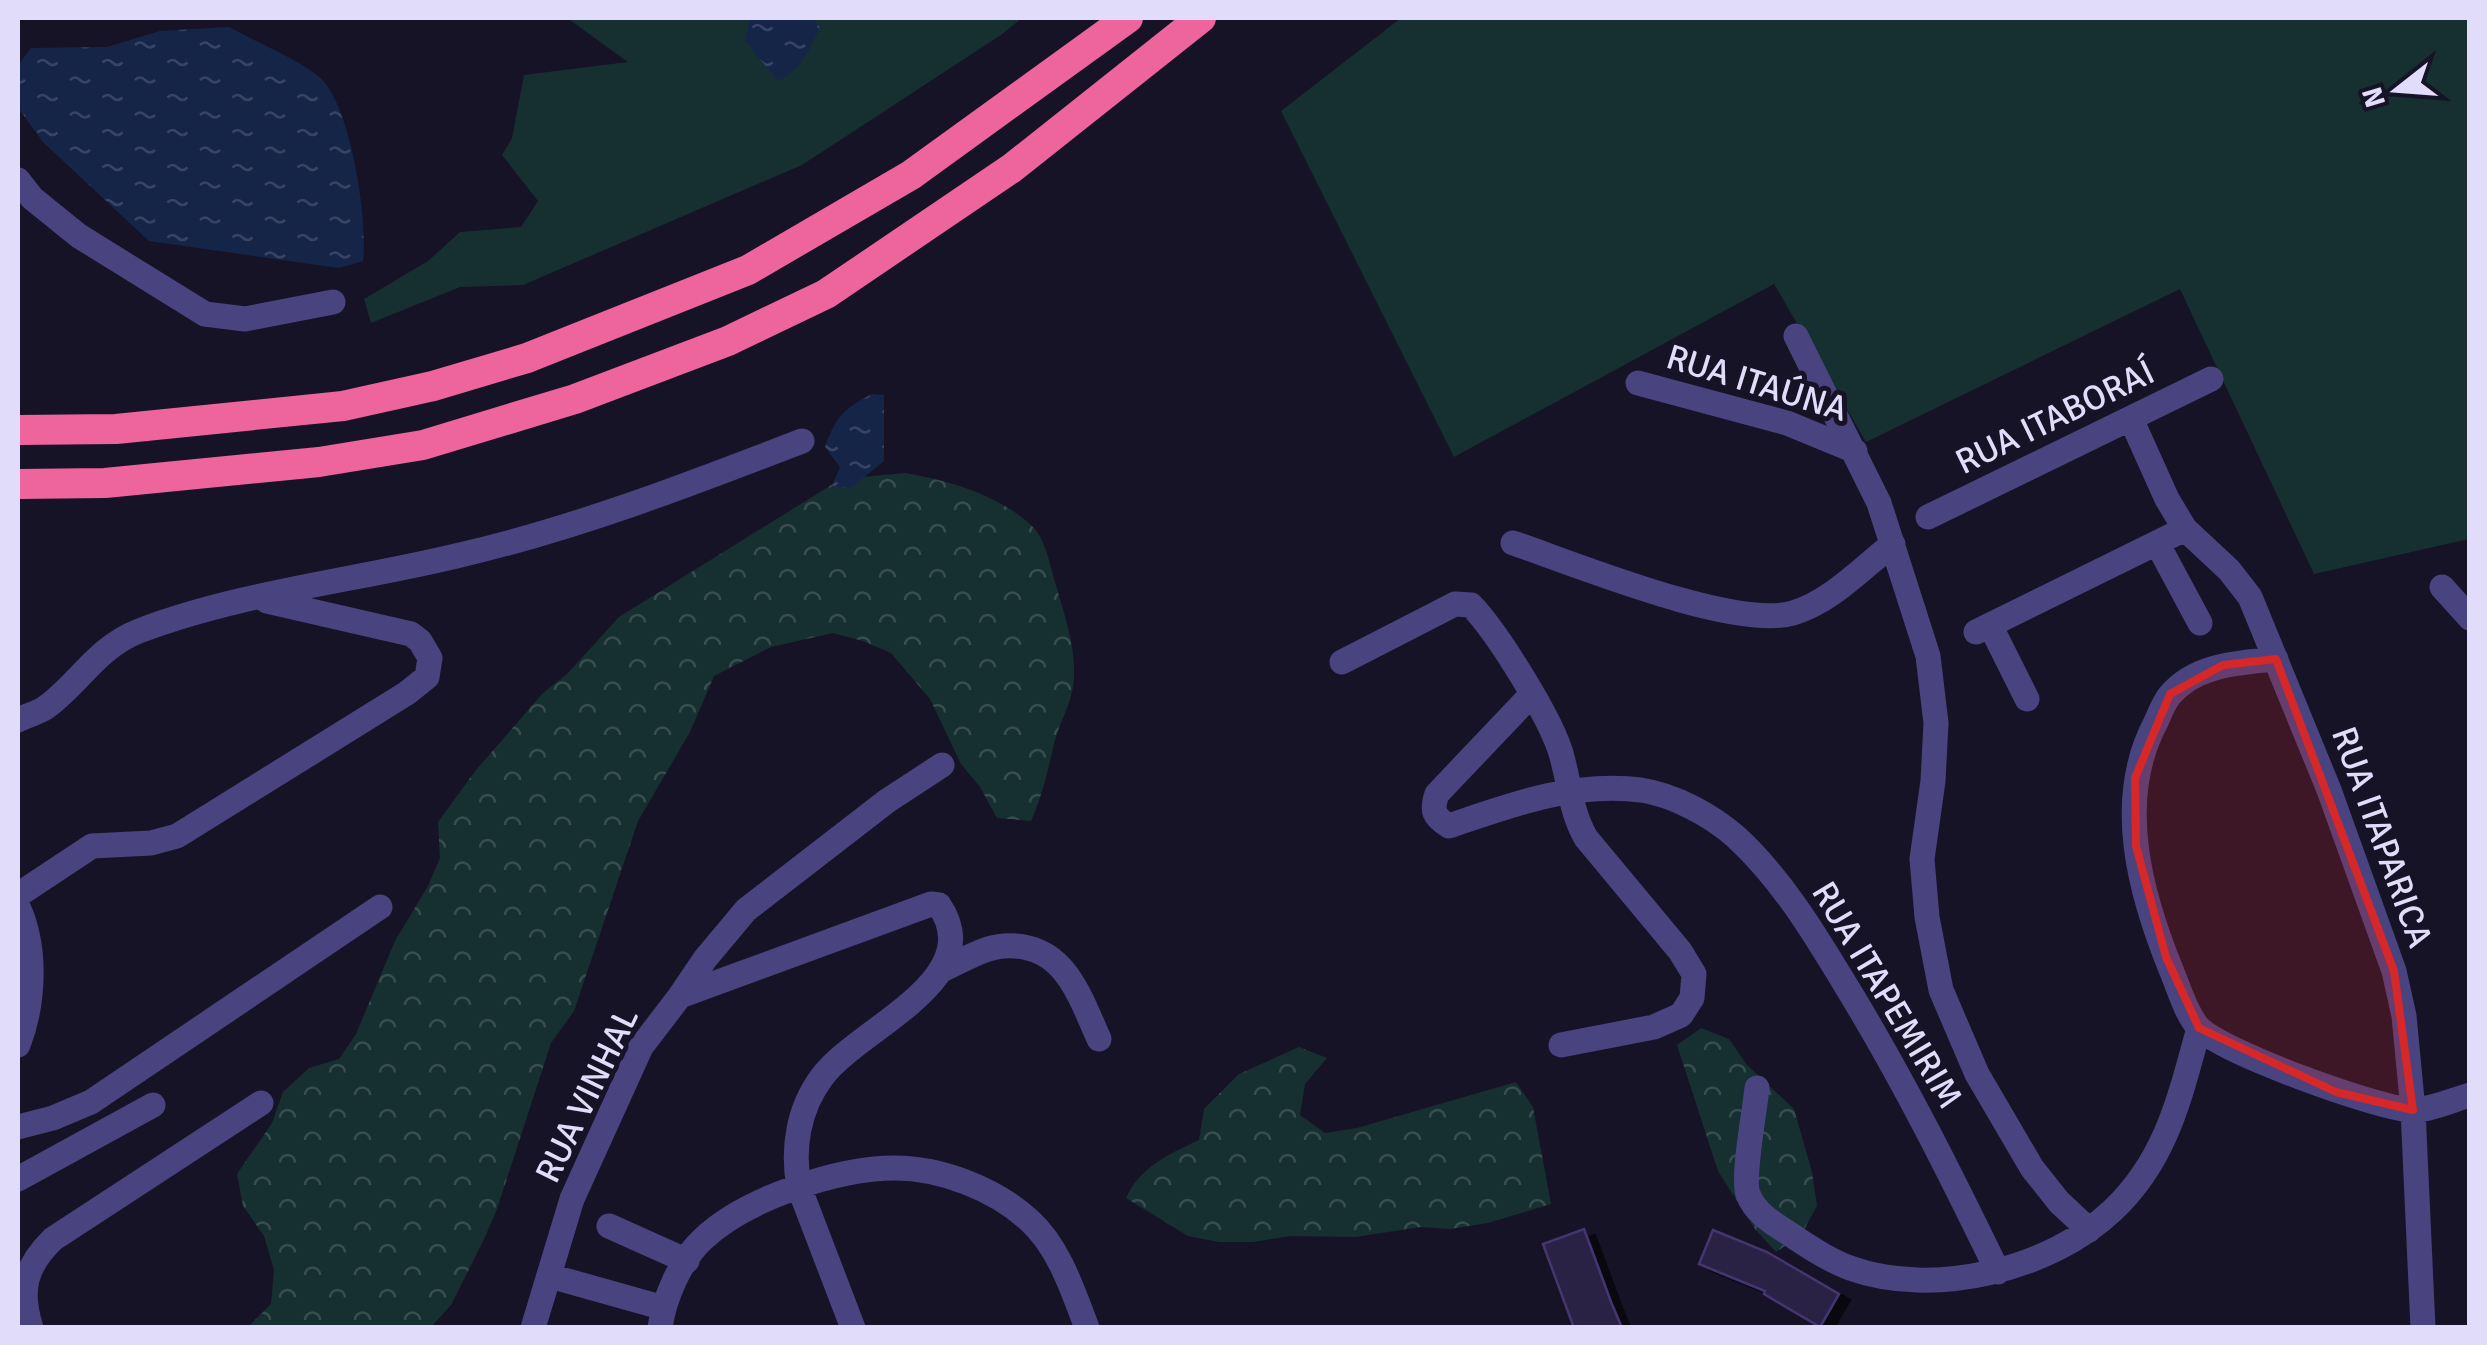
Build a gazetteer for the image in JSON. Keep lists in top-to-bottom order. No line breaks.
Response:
{"streets":{"street":["RUA ITAÚNA","RUA ITABORAÍ","RUA ITAPARICA","RUA ITAPEMIRIM","RUA VINHAL"]},"crossings":[["RUA ITABORAÍ","RUA ITAPARICA"]],"north":"left"}
